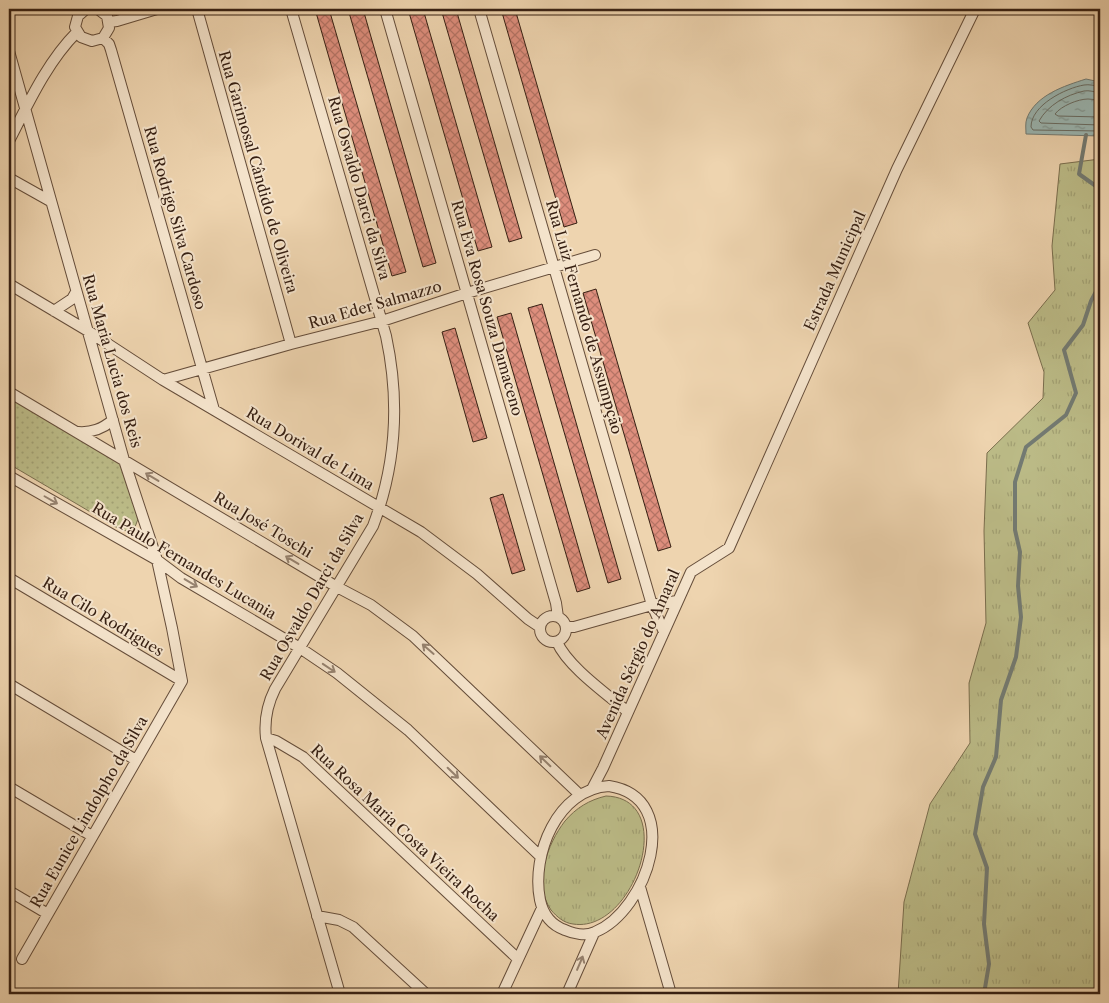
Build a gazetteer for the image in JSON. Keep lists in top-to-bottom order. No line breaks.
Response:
{"streets":{"street":["Rua Garimosal Cândido de Oliveira","Rua Osvaldo Darci da Silva","Rua Rodrigo Silva Cardoso","Estrada Municipal","Rua Eder Salmazzo","Rua Eva Rosa Souza Damaceno","Rua Luiz Fernando de Assumpção","Rua Maria Lucia dos Reis","Rua Dorival de Lima","Rua José Toschi","Rua Paulo Fernandes Lucania","Rua Cilo Rodrigues","Avenida Sérgio do Amaral","Rua Eunice Lindolpho da Silva","Rua Rosa Maria Costa Vieira Rocha"]},"crossings":[["Rua Garimosal Cândido de Oliveira","Rua Eder Salmazzo"],["Rua Osvaldo Darci da Silva","Rua Eder Salmazzo"],["Rua Osvaldo Darci da Silva","Rua Dorival de Lima"],["Rua Osvaldo Darci da Silva","Rua José Toschi"],["Rua Osvaldo Darci da Silva","Rua Paulo Fernandes Lucania"],["Rua Osvaldo Darci da Silva","Rua Rosa Maria Costa Vieira Rocha"],["Rua Rodrigo Silva Cardoso","Rua Eder Salmazzo"],["Rua Rodrigo Silva Cardoso","Rua Dorival de Lima"],["Estrada Municipal","Avenida Sérgio do Amaral"],["Rua Eder Salmazzo","Rua Eva Rosa Souza Damaceno"],["Rua Eder Salmazzo","Rua Luiz Fernando de Assumpção"],["Rua Eder Salmazzo","Rua Dorival de Lima"],["Rua Eva Rosa Souza Damaceno","Rua Dorival de Lima"],["Rua Luiz Fernando de Assumpção","Avenida Sérgio do Amaral"],["Rua Maria Lucia dos Reis","Rua Dorival de Lima"],["Rua Maria Lucia dos Reis","Rua José Toschi"],["Rua Maria Lucia dos Reis","Rua Paulo Fernandes Lucania"],["Rua Maria Lucia dos Reis","Rua Cilo Rodrigues"],["Rua Maria Lucia dos Reis","Rua Eunice Lindolpho da Silva"],["Rua José Toschi","Rua Paulo Fernandes Lucania"],["Rua José Toschi","Avenida Sérgio do Amaral"],["Rua Paulo Fernandes Lucania","Avenida Sérgio do Amaral"],["Rua Cilo Rodrigues","Rua Eunice Lindolpho da Silva"]],"one_way":["Rua José Toschi","Rua Paulo Fernandes Lucania"]}
